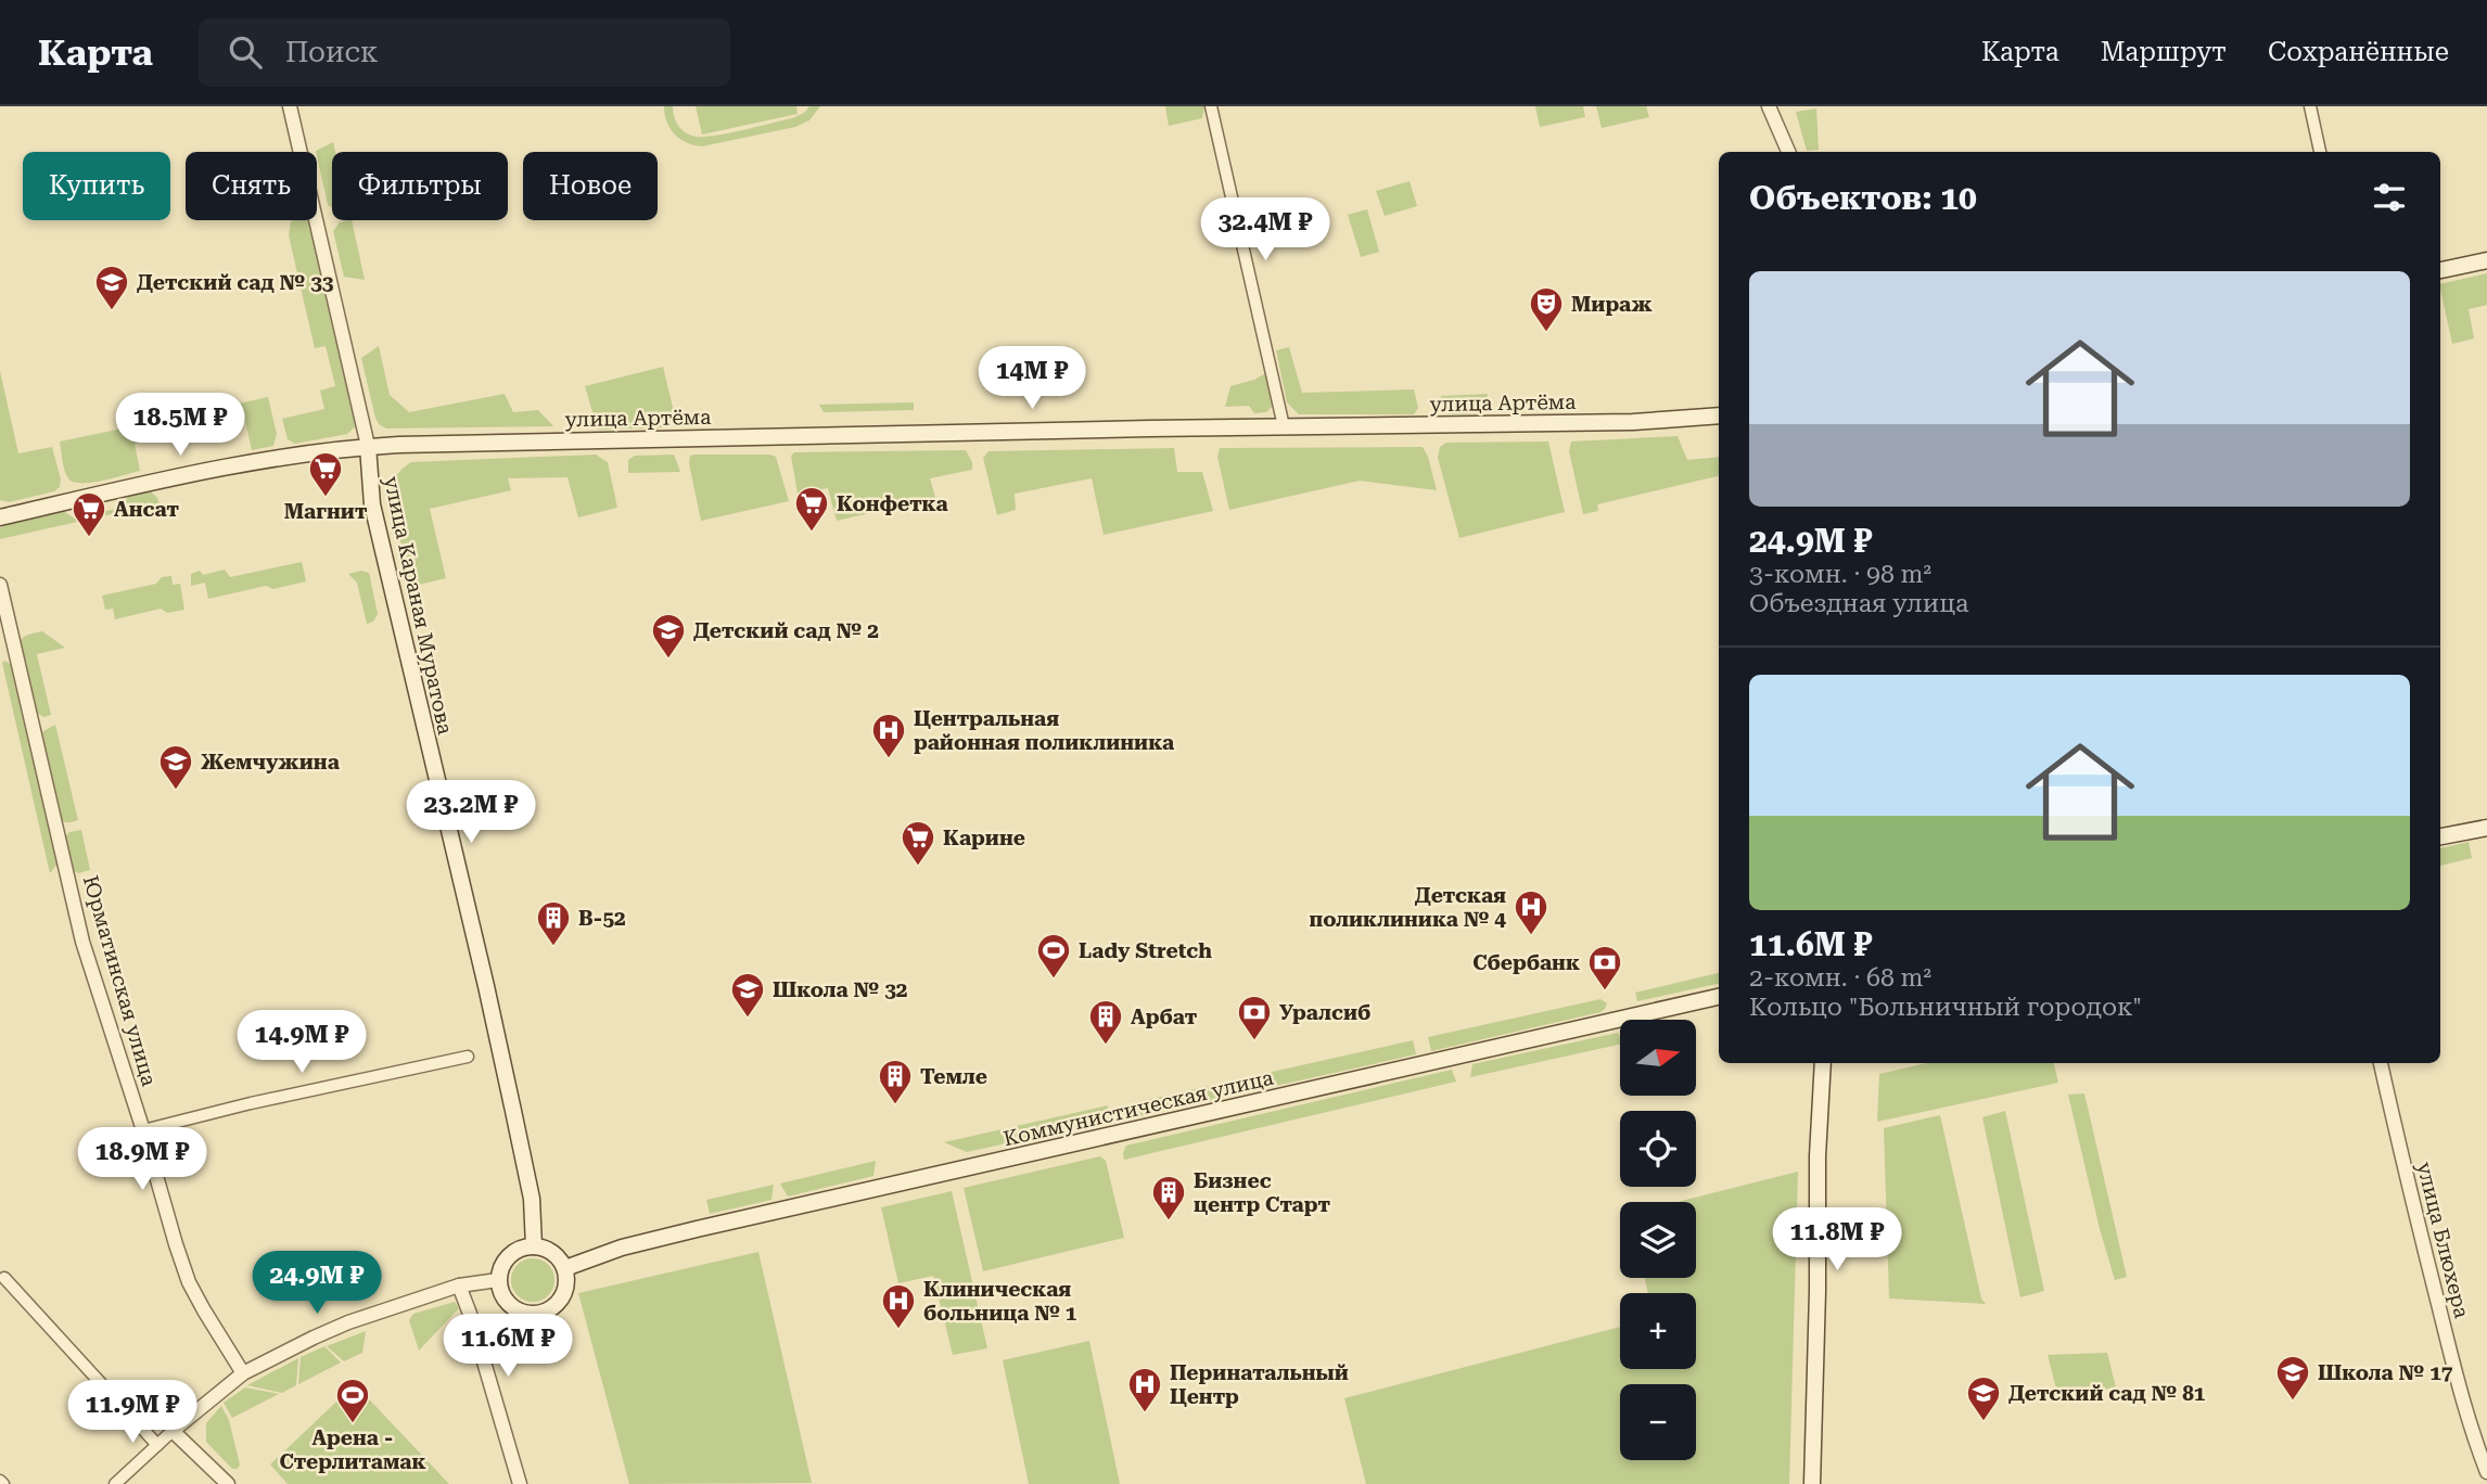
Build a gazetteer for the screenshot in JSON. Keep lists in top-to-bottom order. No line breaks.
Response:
{"streets":{"main road":["улица Артёма","улица Караная Муратова","Коммунистическая улица"],"street":["Юрматинская улица","улица Блюхера"]},"crossings":[["улица Артёма","улица Караная Муратова"],["улица Караная Муратова","Коммунистическая улица"]],"places":{"school or university":["Детский сад № 33","Детский сад № 2","Жемчужина","Школа № 32","Школа № 17","Детский сад № 81"],"theatre":["Мираж"],"supermarket":["Магнит","Конфетка","Ансат","Карине"],"hospital":["Центральная районная поликлиника","Детская поликлиника № 4","Клиническая больница № 1","Перинатальный Центр"],"building":["B-52","Арбат","Темле","Бизнес центр Старт"],"sports":["Lady Stretch","Арена - Стерлитамак"],"bank":["Сбербанк","Уралсиб"]},"north":"right","page":{"header":"Карта","search":"Поиск","nav":["Карта","Маршрут","Сохранённые"],"chip":["Купить","Снять","Фильтры","Новое"],"heading":"Объектов: 10","price":["32.4M ₽","14M ₽","18.5M ₽","23.2M ₽","14.9M ₽","18.9M ₽","11.8M ₽","24.9M ₽","11.6M ₽","11.9M ₽"],"list":[{"name":"24.9M ₽","note":"3-комн. · 98 m² · Объездная улица"},{"name":"11.6M ₽","note":"2-комн. · 68 m² · Кольцо \"Больничный городок\""}],"map_buttons":["+","−"]}}
